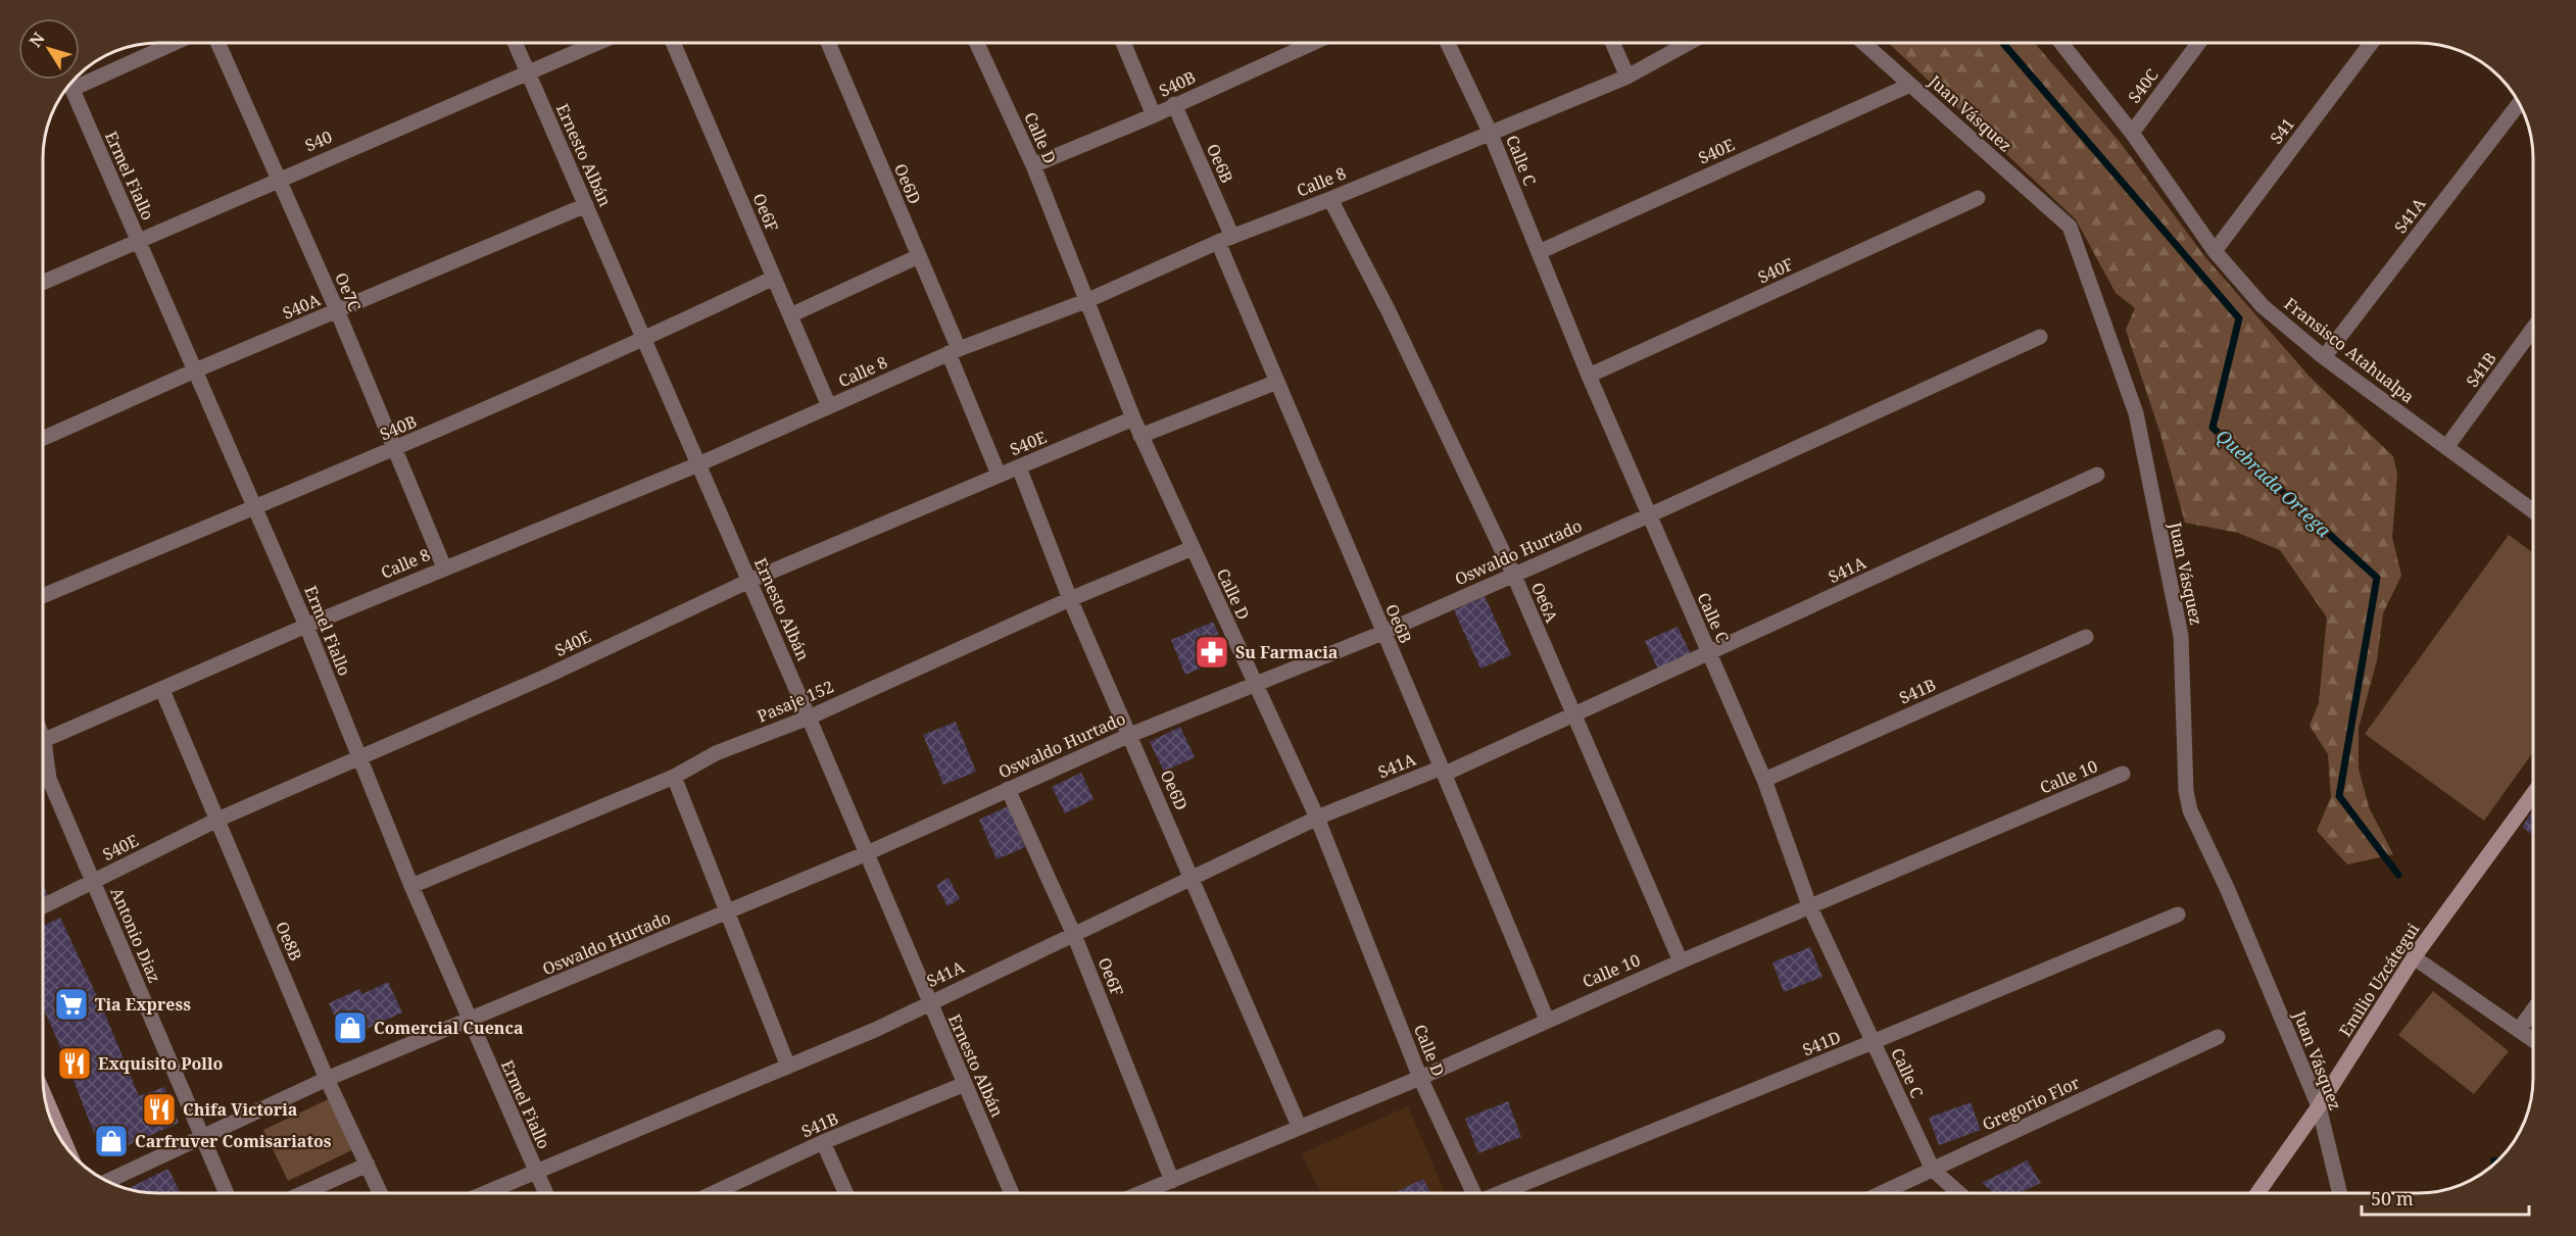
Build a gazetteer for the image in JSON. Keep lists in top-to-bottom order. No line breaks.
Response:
{"streets":{"street":["S40B","S40C","Juan Vásquez","S41","Calle D","S40","S40E","Ernesto Albán","Calle C","Oe6B","Ermel Fiallo","Calle 8","Oe6D","Oe6F","S41A","S40F","Oe7C","S40A","Fransisco Atahualpa","S41B","Oswaldo Hurtado","Oe6A","Pasaje 152","Calle 10","Antonio Diaz","Oe8B","Emilio Uzcátegui","S41D","Gregorio Flor"]},"crossings":[["S40B","Calle D"],["S40B","Ernesto Albán"],["S40B","Oe6B"],["S40B","Ermel Fiallo"],["S40B","Oe6F"],["S40B","Oe7C"],["S40C","Fransisco Atahualpa"],["Juan Vásquez","S40E"],["Juan Vásquez","Emilio Uzcátegui"],["S41","Fransisco Atahualpa"],["Calle D","S40E"],["Calle D","Calle 8"],["Calle D","S41A"],["Calle D","Oswaldo Hurtado"],["Calle D","Pasaje 152"],["Calle D","Calle 10"],["S40","Ernesto Albán"],["S40","Ermel Fiallo"],["S40","Oe7C"],["S40E","Ernesto Albán"],["S40E","Calle C"],["S40E","Ermel Fiallo"],["S40E","Oe6D"],["S40E","Antonio Diaz"],["S40E","Oe8B"],["Ernesto Albán","Calle 8"],["Ernesto Albán","S41A"],["Ernesto Albán","S40A"],["Ernesto Albán","S41B"],["Ernesto Albán","Oswaldo Hurtado"],["Ernesto Albán","Pasaje 152"],["Calle C","Calle 8"],["Calle C","S41A"],["Calle C","S40F"],["Calle C","S41B"],["Calle C","Oswaldo Hurtado"],["Calle C","Calle 10"],["Calle C","S41D"],["Calle C","Gregorio Flor"],["Oe6B","Calle 8"],["Oe6B","S41A"],["Oe6B","Oswaldo Hurtado"],["Oe6B","Calle 10"],["Ermel Fiallo","Calle 8"],["Ermel Fiallo","S41A"],["Ermel Fiallo","S40A"],["Ermel Fiallo","Oswaldo Hurtado"],["Ermel Fiallo","Pasaje 152"],["Calle 8","Oe6D"],["Calle 8","Oe6F"],["Calle 8","Oe7C"],["Calle 8","Oe6A"],["Calle 8","Oe8B"],["Oe6D","S41A"],["Oe6D","Oswaldo Hurtado"],["Oe6D","Pasaje 152"],["Oe6D","Calle 10"],["Oe6F","S41A"],["Oe6F","Oswaldo Hurtado"],["Oe6F","Calle 10"],["S41A","Fransisco Atahualpa"],["S41A","Oe6A"],["Oe7C","S40A"],["Fransisco Atahualpa","S41B"],["Oswaldo Hurtado","Oe6A"],["Oswaldo Hurtado","Antonio Diaz"],["Oswaldo Hurtado","Oe8B"],["Oe6A","Calle 10"]],"water":["Quebrada Ortega"],"places":{"pharmacy":["Su Farmacia"],"supermarket":["Tia Express"],"shop":["Comercial Cuenca","Carfruver Comisariatos"],"restaurant":["Exquisito Pollo","Chifa Victoria"]},"scale_bar":"50 m","north":"top left"}
